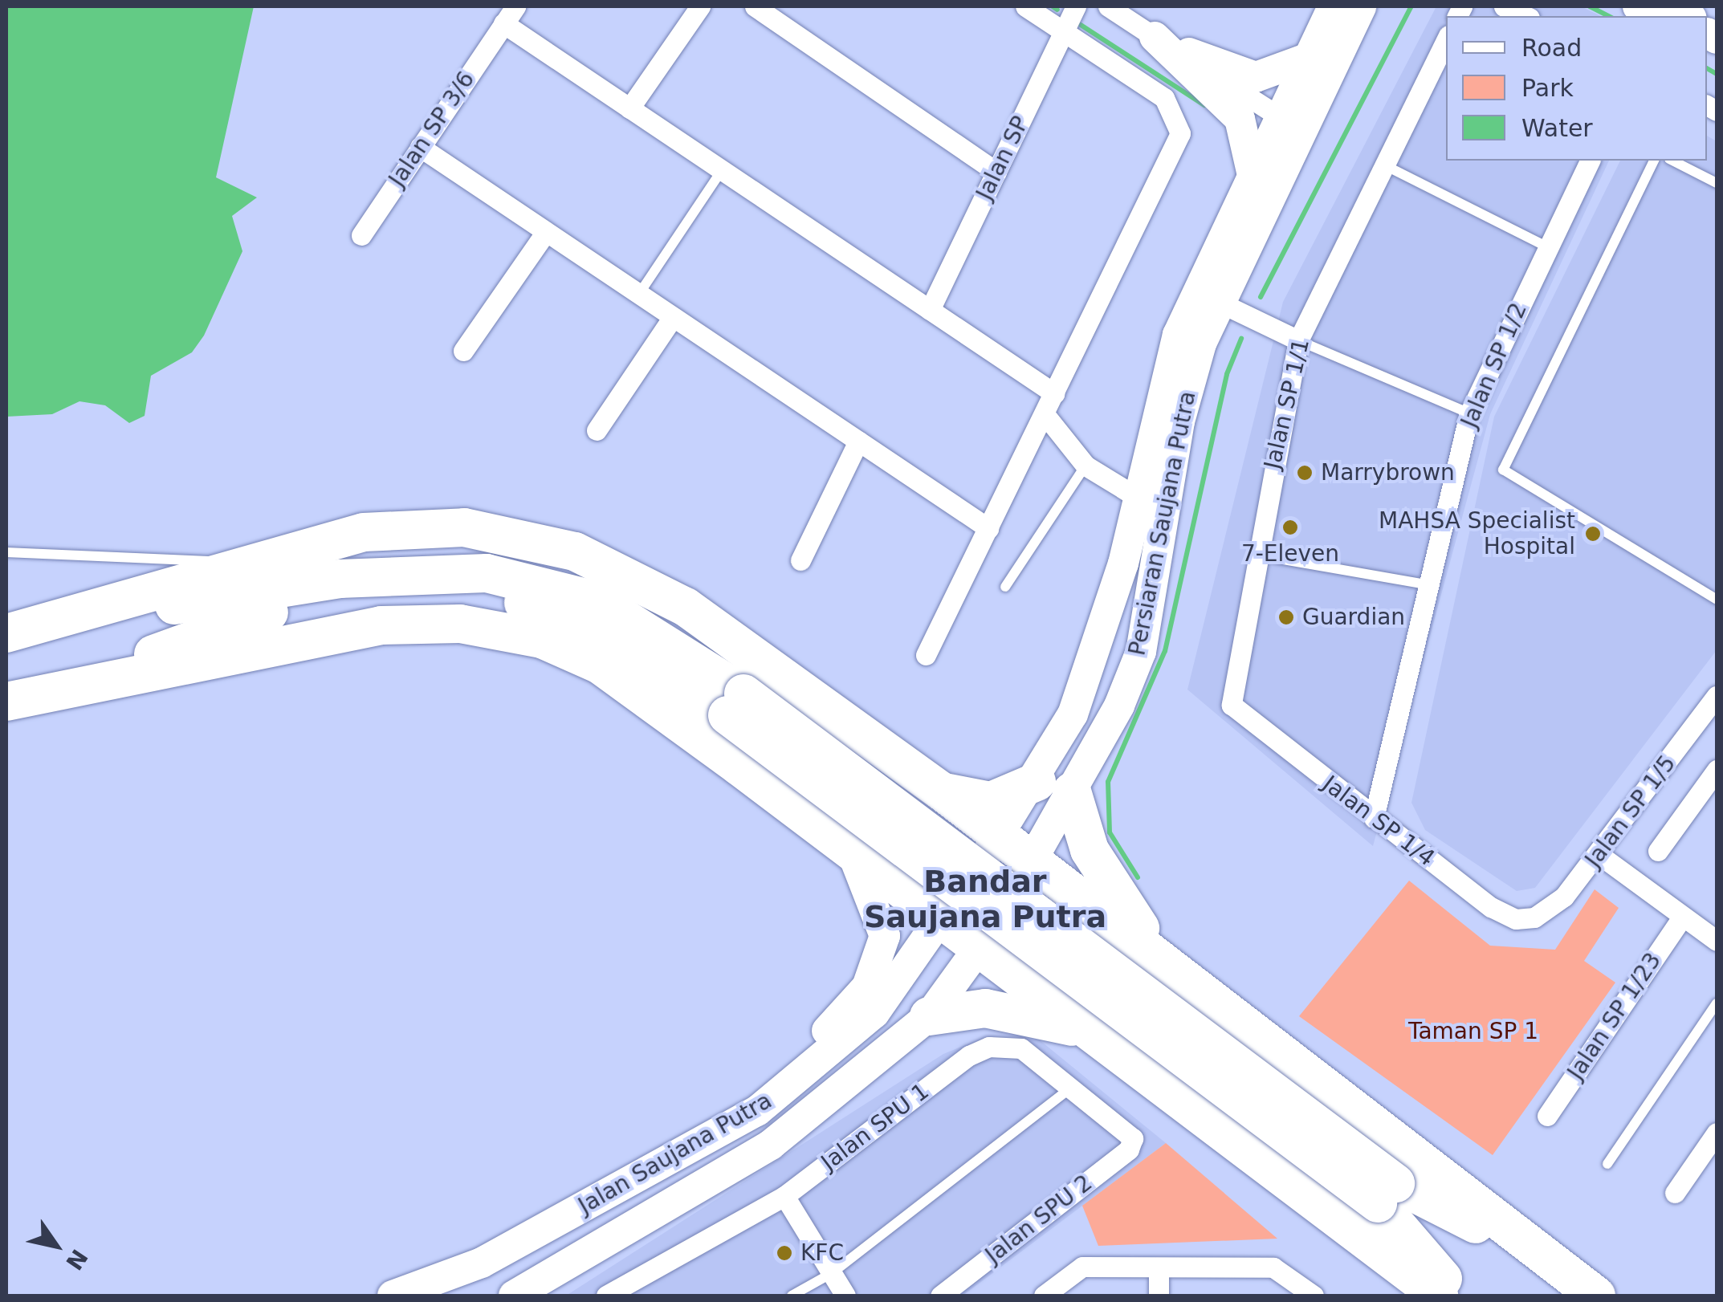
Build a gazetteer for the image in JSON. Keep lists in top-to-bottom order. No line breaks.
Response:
{"streets":{"main road":["Persiaran Saujana Putra","Jalan Saujana Putra"],"street":["Jalan SP 3/6","Jalan SP","Jalan SP 1/2","Jalan SP 1/1","Jalan SP 1/5","Jalan SP 1/4","Jalan SP 1/23","Jalan SPU 1","Jalan SPU 2"]},"crossings":[["Jalan SP 1/2","Jalan SP 1/4"],["Jalan SP 1/1","Jalan SP 1/4"],["Persiaran Saujana Putra","Jalan Saujana Putra"],["Jalan SP 1/5","Jalan SP 1/4"],["Jalan SPU 1","Jalan SPU 2"]],"districts":["Bandar Saujana Putra"],"parks":["Taman SP 1"],"places":["Marrybrown","7-Eleven","MAHSA Specialist Hospital","Guardian","KFC"],"legend":["Road","Park","Water"],"north":"bottom right"}
